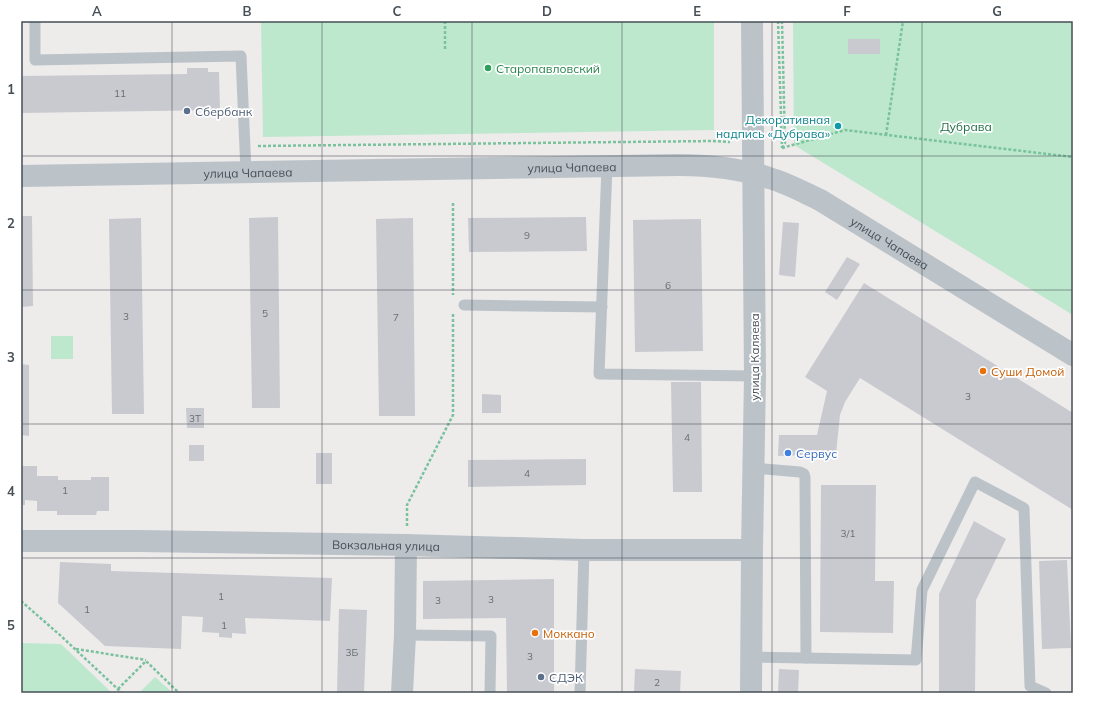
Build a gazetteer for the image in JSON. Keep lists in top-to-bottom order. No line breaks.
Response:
{"streets":{"street":["улица Чапаева","улица Каляева","Вокзальная улица"]},"crossings":[["улица Чапаева","улица Каляева"],["улица Каляева","Вокзальная улица"]],"parks":["Дубрава"],"places":["Старопавловский","Сбербанк","Декоративная надпись «Дубрава»","Суши Домой","Сервус","Моккано","СДЭК"],"house_numbers":["11","9","6","5","3","7","3","3Т","4","4","1","3/1","1","3","3","1","1","3Б","3","2"],"grid":{"columns":["A","B","C","D","E","F","G"],"rows":["1","2","3","4","5"]}}
